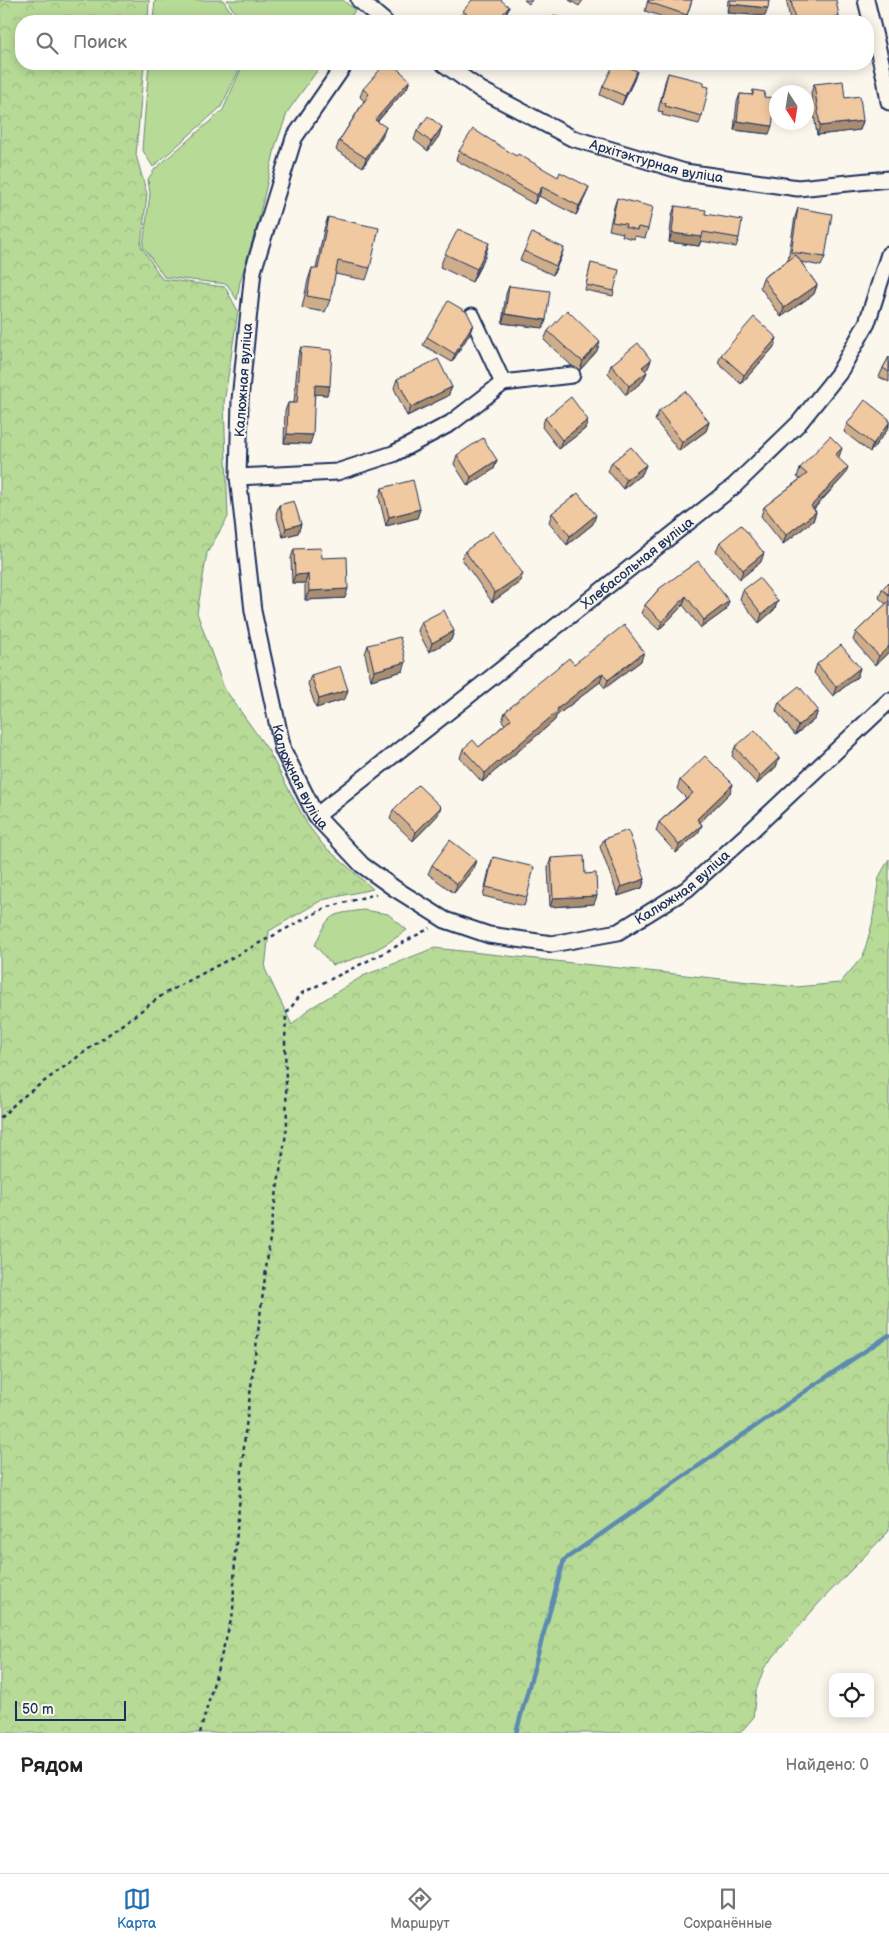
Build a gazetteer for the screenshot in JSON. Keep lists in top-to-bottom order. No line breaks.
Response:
{"streets":{"street":["Архітэктурная вуліца","Калюжная вуліца","Хлебасольная вуліца"]},"crossings":[["Калюжная вуліца","Хлебасольная вуліца"]],"scale_bar":"50 m","north":"bottom","page":{"search":"Поиск","scale":"50 m","heading":["Рядом","Найдено: 0"],"nav":["Карта","Маршрут","Сохранённые"]}}
